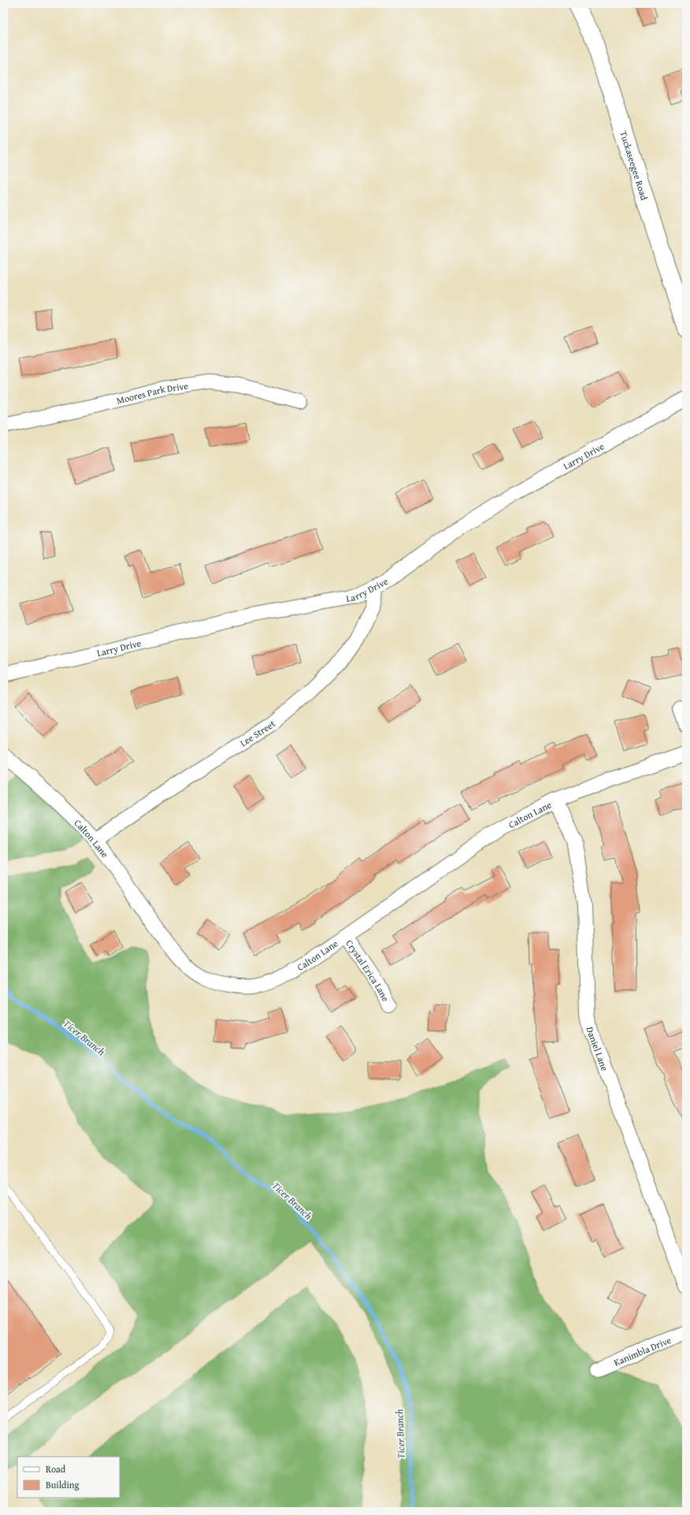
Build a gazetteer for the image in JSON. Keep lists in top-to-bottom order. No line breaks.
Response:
{"streets":{"street":["Tuckaseegee Road","Moores Park Drive","Larry Drive","Lee Street","Calton Lane","Crystal Erica Lane","Daniel Lane","Kanimbla Drive"]},"crossings":[["Larry Drive","Lee Street"],["Lee Street","Calton Lane"],["Calton Lane","Crystal Erica Lane"],["Calton Lane","Daniel Lane"]],"water":["Ticer Branch"],"legend":["Road","Building"]}
